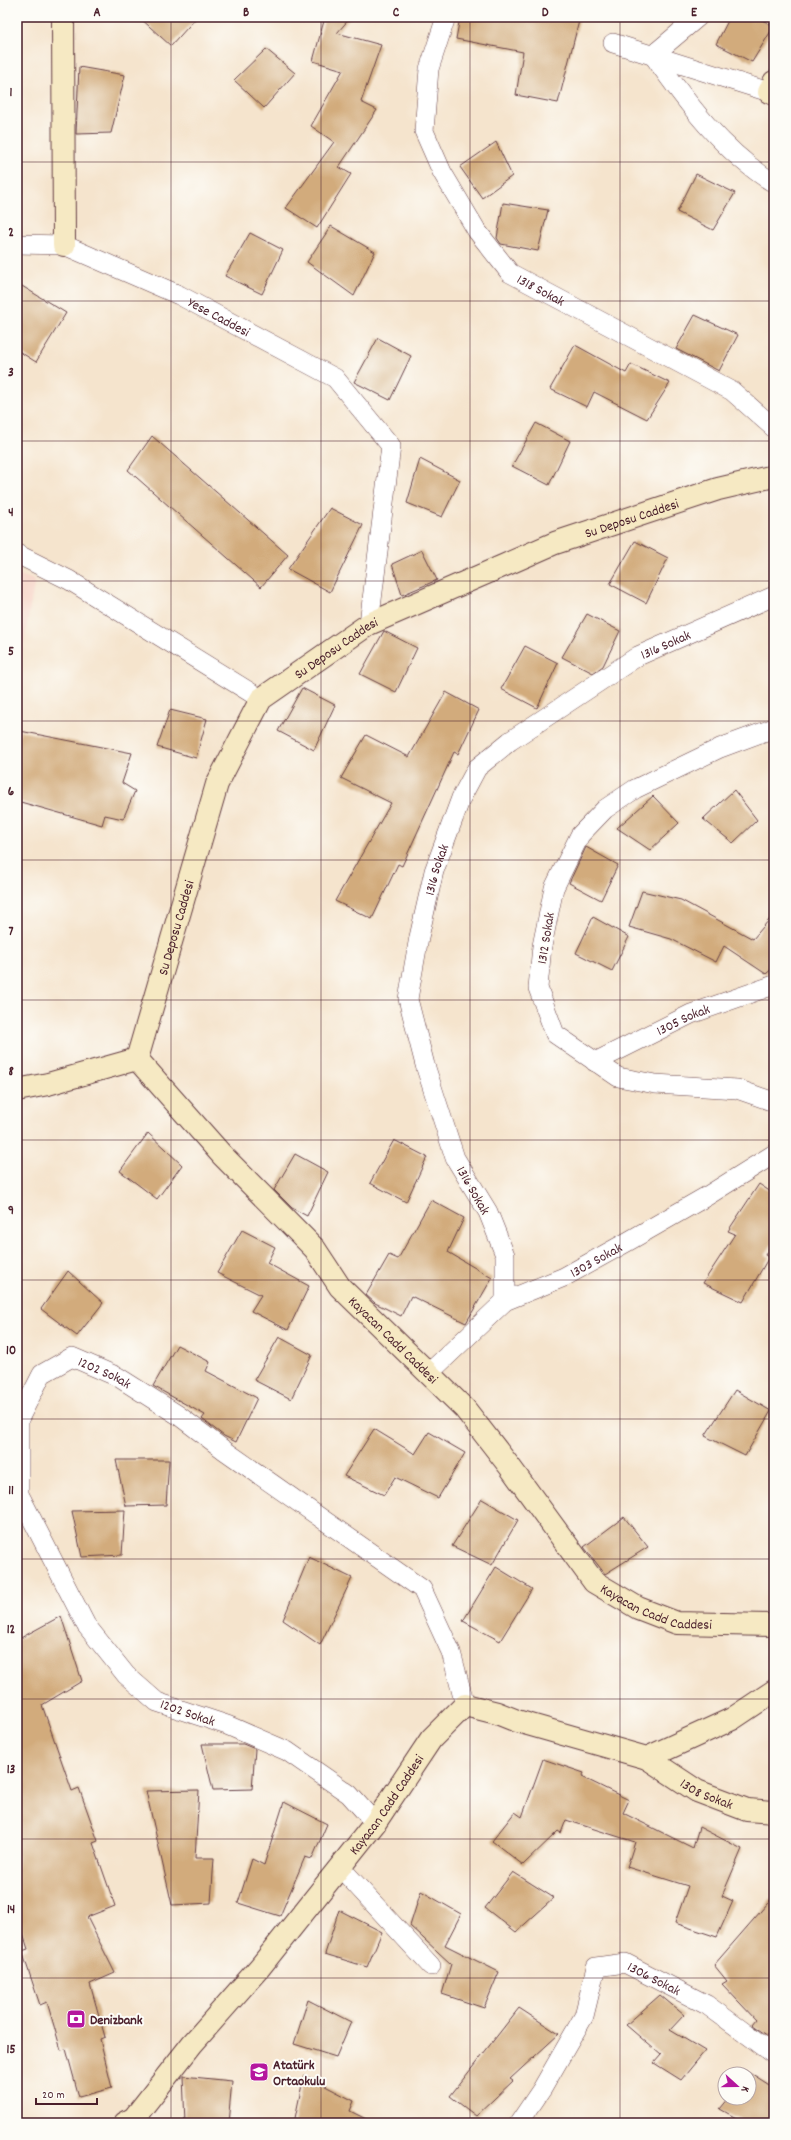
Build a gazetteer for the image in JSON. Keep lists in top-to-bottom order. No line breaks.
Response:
{"streets":{"street":["1318 Sokak","Yese Caddesi","Su Deposu Caddesi","1316 Sokak","1312 Sokak","1305 Sokak","1303 Sokak","Kayacan Cadd Caddesi","1202 Sokak","1308 Sokak","1306 Sokak"]},"crossings":[["Yese Caddesi","Su Deposu Caddesi"],["Su Deposu Caddesi","Kayacan Cadd Caddesi"],["1316 Sokak","1303 Sokak"],["1312 Sokak","1305 Sokak"],["1303 Sokak","Kayacan Cadd Caddesi"],["Kayacan Cadd Caddesi","1202 Sokak"]],"places":{"bank":["Denizbank"],"school or university":["Atatürk Ortaokulu"]},"scale_bar":"20 m","north":"right","grid":{"columns":["A","B","C","D","E"],"rows":["1","2","3","4","5","6","7","8","9","10","11","12","13","14","15"]}}
